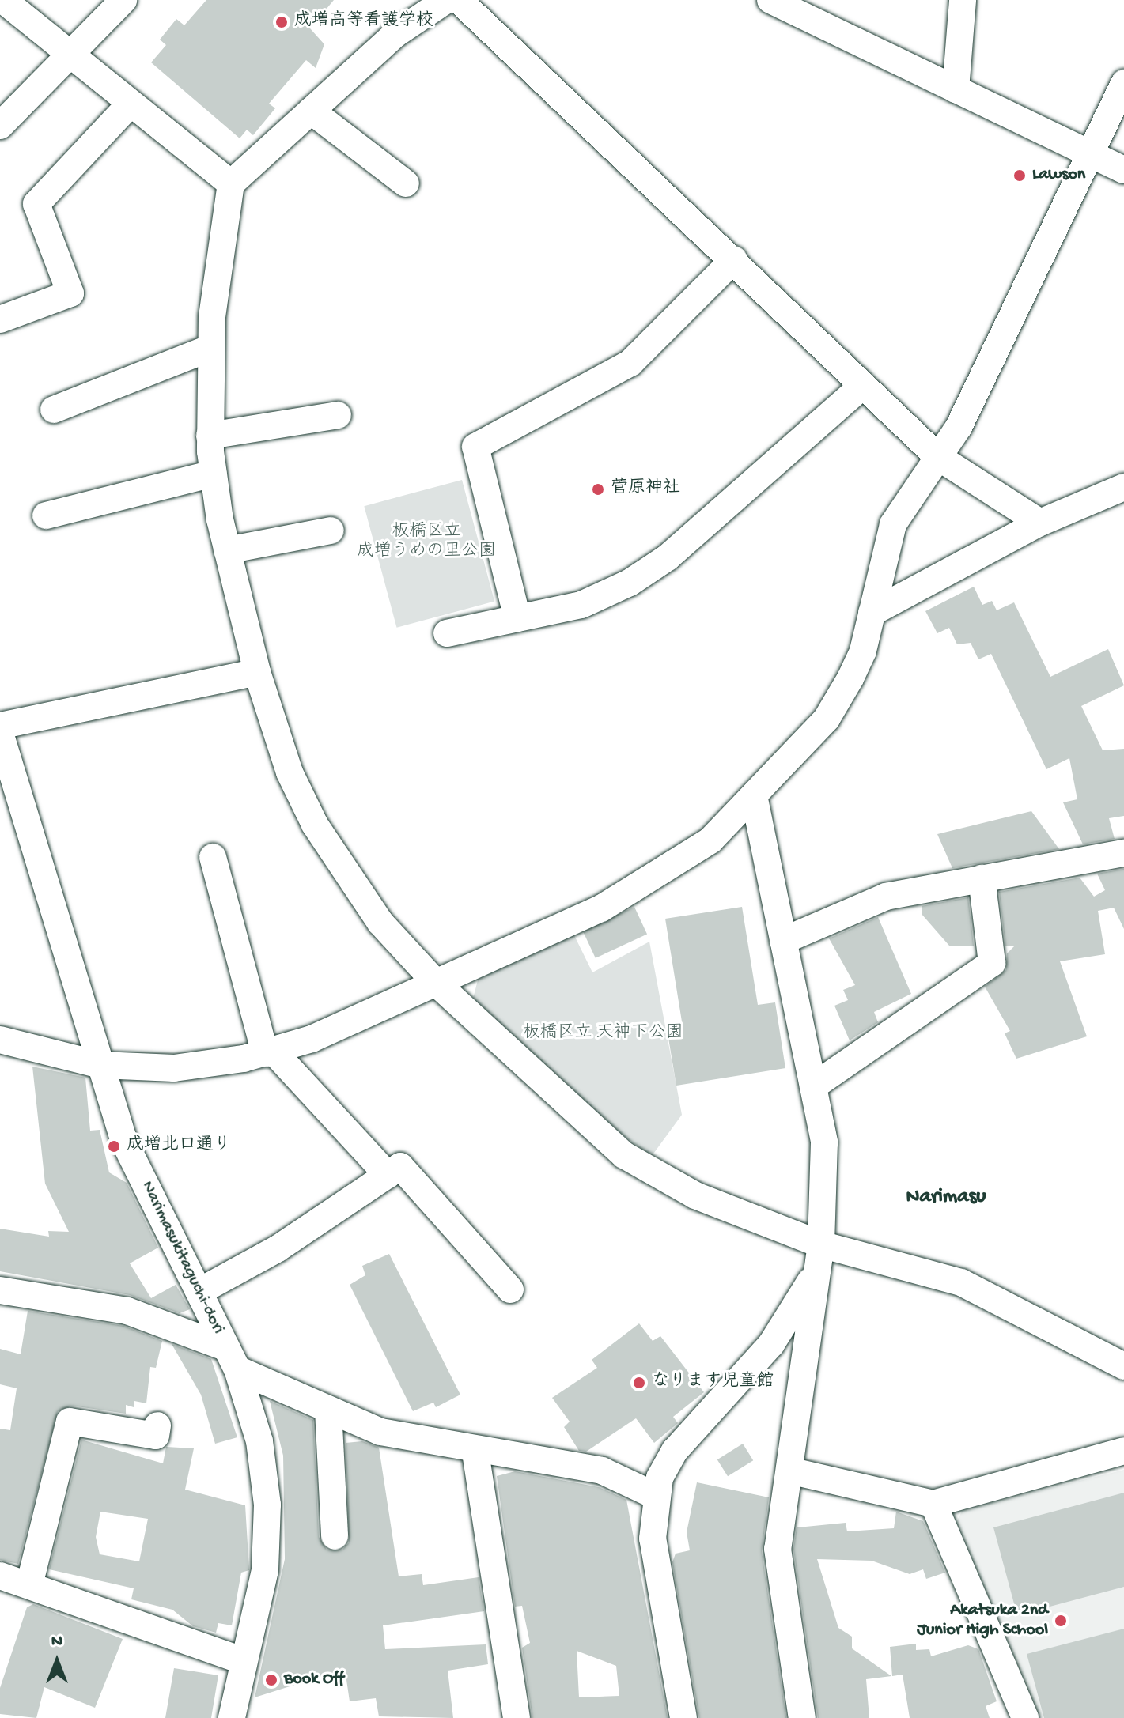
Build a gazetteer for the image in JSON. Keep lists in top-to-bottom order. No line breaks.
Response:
{"streets":{"street":["Narimasukitaguchi-dori"]},"districts":["Narimasu"],"parks":["板橋区立 成増うめの里公園","板橋区立 天神下公園"],"places":["成増高等看護学校","Lawson","菅原神社","成増北口通り","なります児童館","Akatsuka 2nd Junior High School","Book Off"],"north":"top"}
